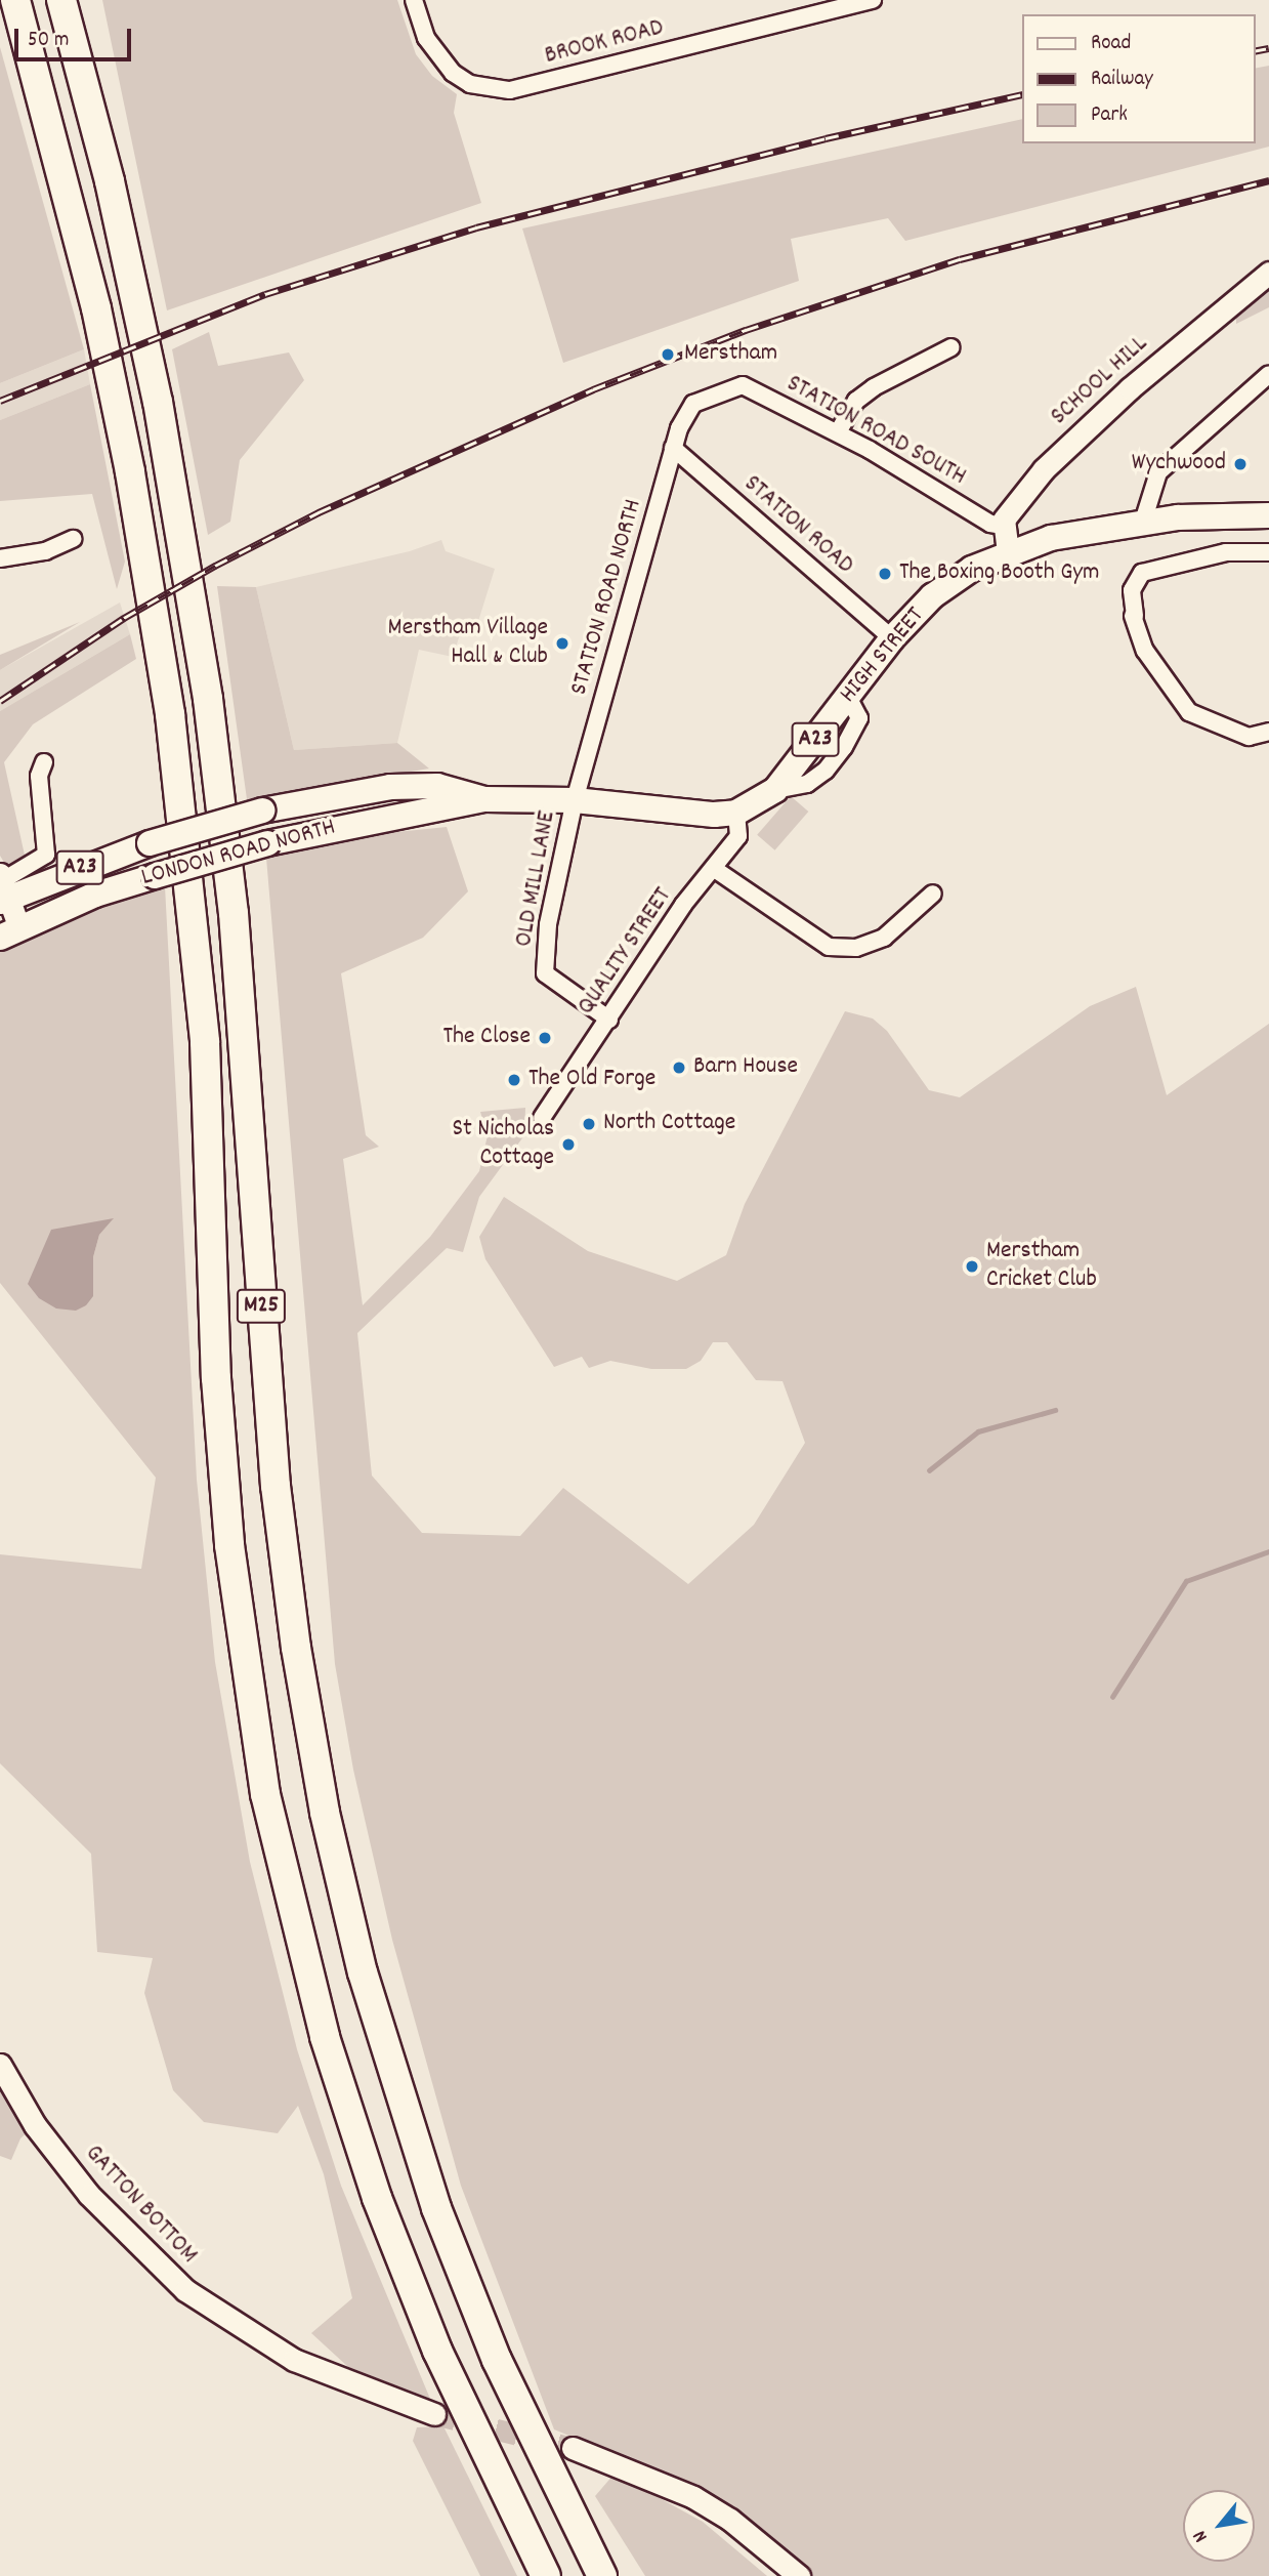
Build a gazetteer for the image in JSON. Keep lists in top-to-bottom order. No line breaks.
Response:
{"streets":{"highway":["M25"],"main road":["HIGH STREET","A23","LONDON ROAD NORTH"],"street":["BROOK ROAD","SCHOOL HILL","STATION ROAD SOUTH","STATION ROAD","STATION ROAD NORTH","OLD MILL LANE","QUALITY STREET","GATTON BOTTOM"]},"crossings":[["SCHOOL HILL","STATION ROAD SOUTH"],["STATION ROAD SOUTH","STATION ROAD NORTH"],["STATION ROAD","STATION ROAD NORTH"],["STATION ROAD","HIGH STREET"],["STATION ROAD NORTH","HIGH STREET"],["STATION ROAD NORTH","LONDON ROAD NORTH"],["STATION ROAD NORTH","OLD MILL LANE"],["HIGH STREET","A23"],["HIGH STREET","LONDON ROAD NORTH"],["HIGH STREET","OLD MILL LANE"],["HIGH STREET","QUALITY STREET"],["LONDON ROAD NORTH","OLD MILL LANE"],["OLD MILL LANE","QUALITY STREET"]],"places":["Merstham","Wychwood","The Boxing Booth Gym","Merstham Village Hall & Club","The Close","Barn House","The Old Forge","North Cottage","St Nicholas Cottage","Merstham Cricket Club"],"legend":["Road","Railway","Park"],"scale_bar":"50 m","north":"bottom left"}
